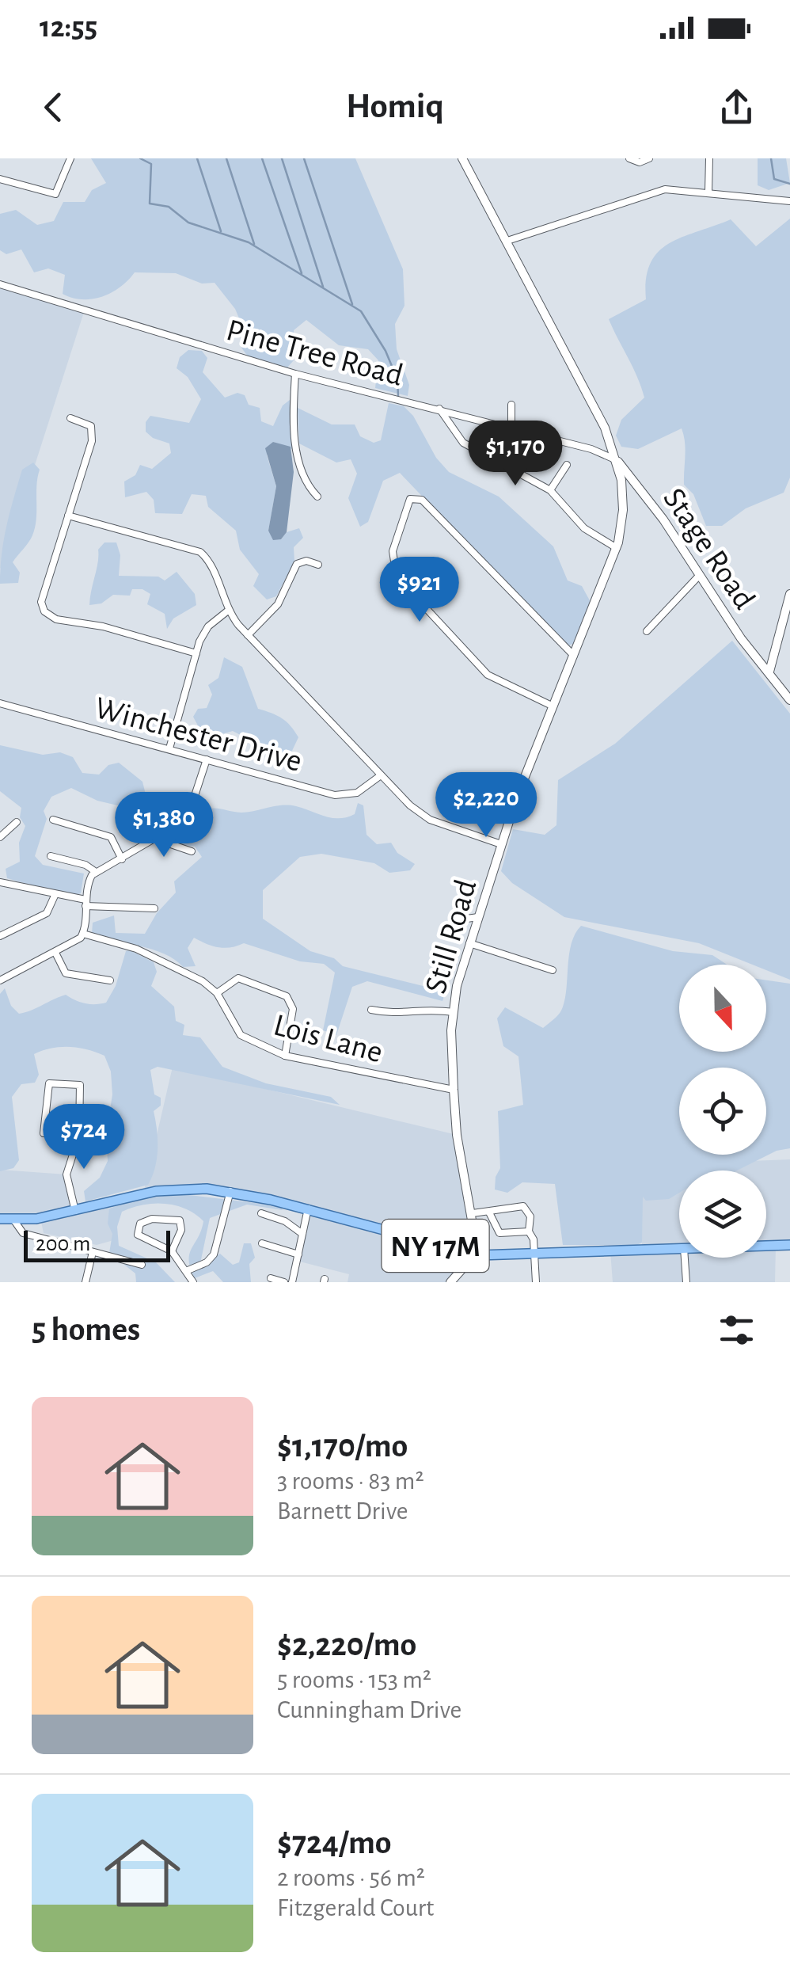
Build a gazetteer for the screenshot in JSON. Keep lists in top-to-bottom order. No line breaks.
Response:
{"streets":{"main road":["Stage Road","Still Road","NY 17M"],"street":["Pine Tree Road","Winchester Drive","Lois Lane"]},"crossings":[["Pine Tree Road","Stage Road"],["Pine Tree Road","Still Road"],["Stage Road","Still Road"],["Still Road","Lois Lane"],["Still Road","NY 17M"]],"scale_bar":"200 m","north":"bottom","page":{"status":"12:55","header":"Homiq","price":["$1,170","$921","$2,220","$1,380","$724"],"scale":"200 m","heading":"5 homes","list":[{"name":"$1,170/mo","note":"3 rooms · 83 m² · Barnett Drive"},{"name":"$2,220/mo","note":"5 rooms · 153 m² · Cunningham Drive"},{"name":"$724/mo","note":"2 rooms · 56 m² · Fitzgerald Court"}]}}
